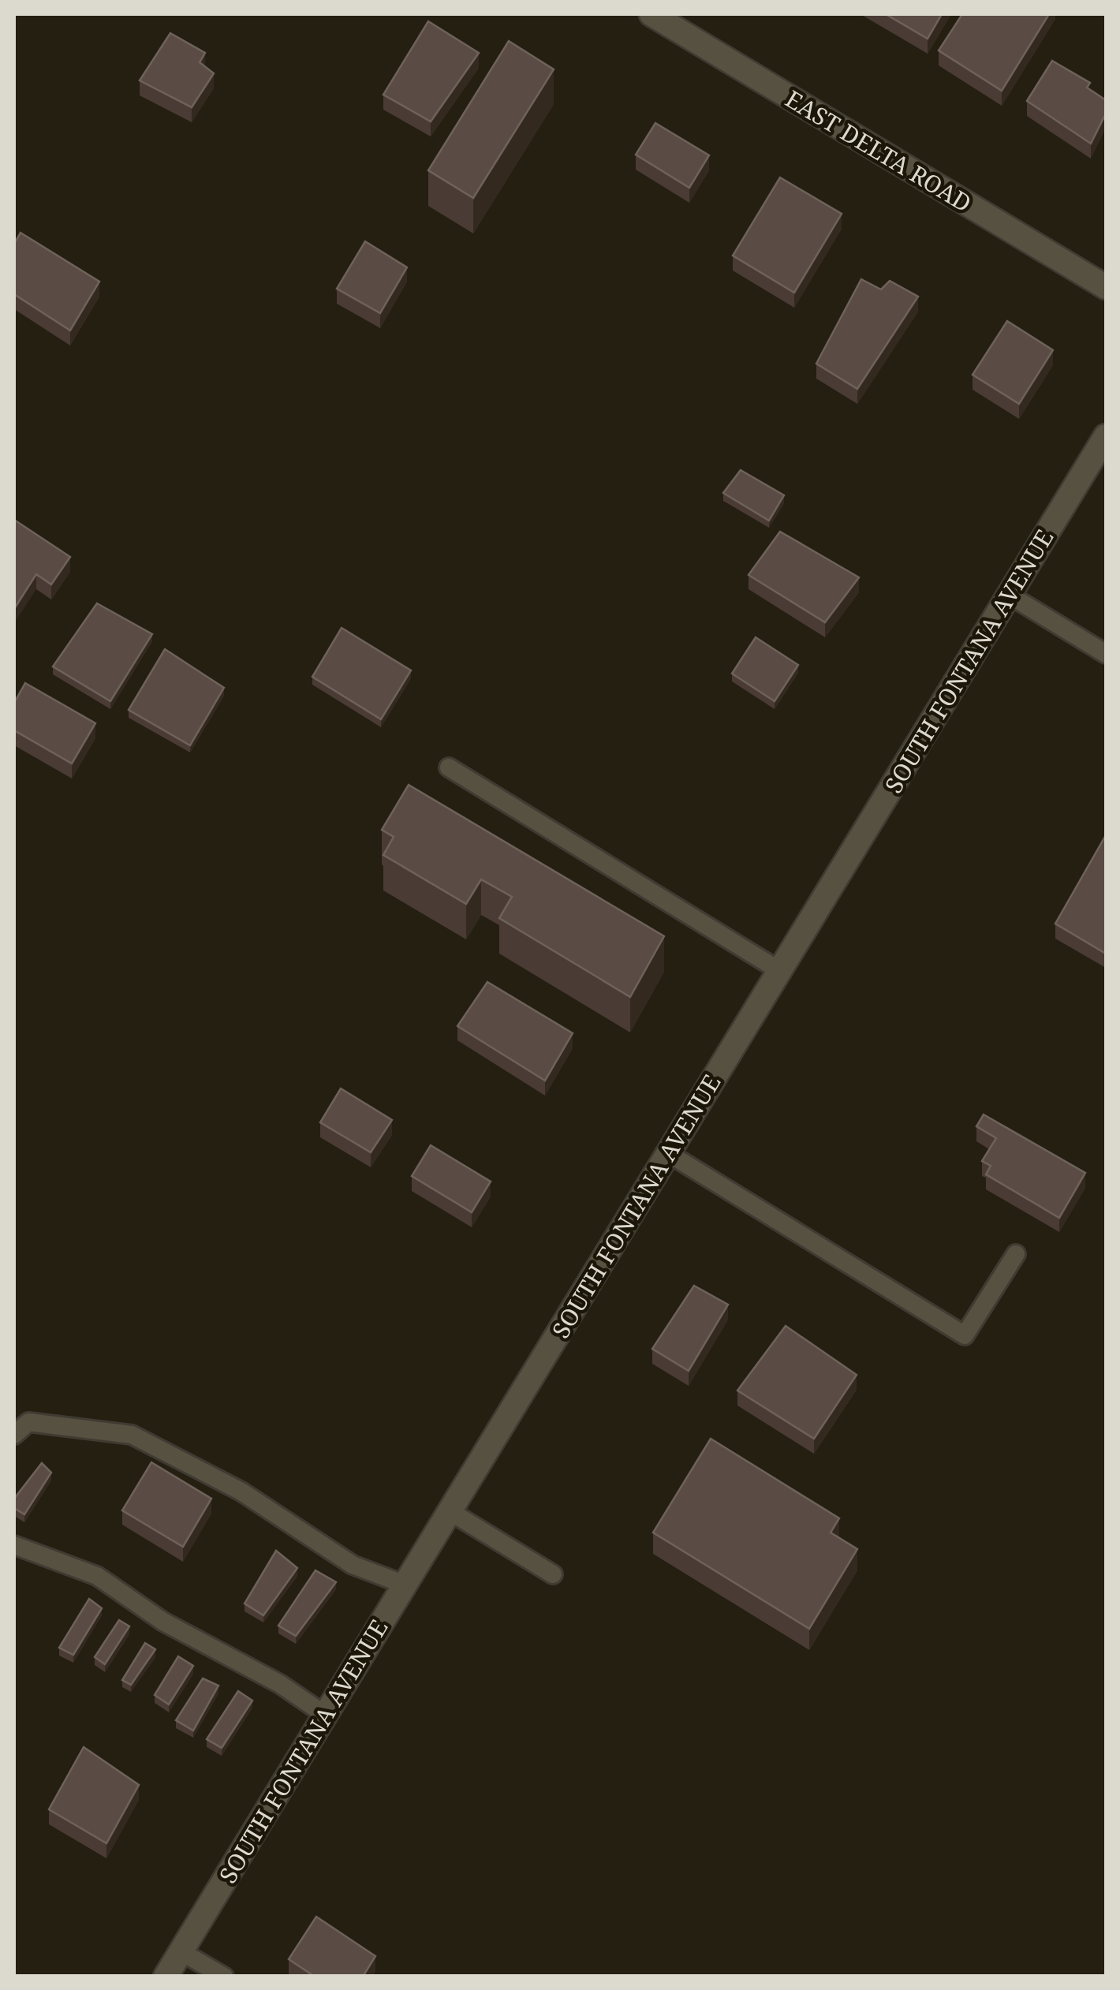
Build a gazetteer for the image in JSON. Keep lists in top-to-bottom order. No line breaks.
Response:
{"streets":{"street":["EAST DELTA ROAD","SOUTH FONTANA AVENUE"]}}
